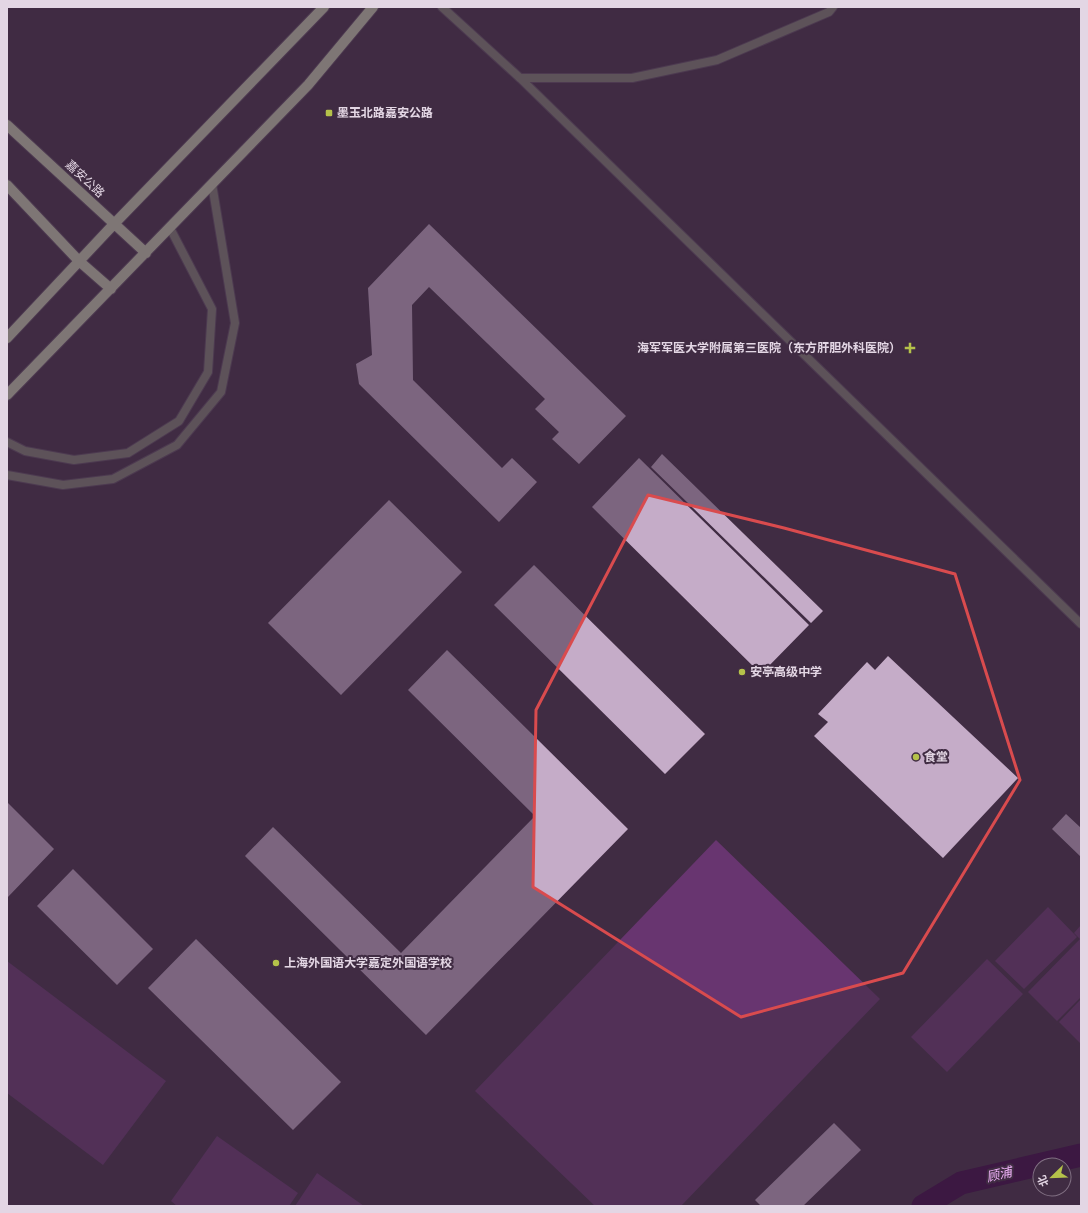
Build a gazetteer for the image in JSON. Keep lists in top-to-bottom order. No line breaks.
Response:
{"streets":{"main road":["嘉安公路"]},"water":["顾浦"],"places":{"transit":["墨玉北路嘉安公路"],"health":["海军军医大学附属第三医院（东方肝胆外科医院）"],"other":["安亭高级中学","食堂","上海外国语大学嘉定外国语学校"]},"north":"bottom left"}
